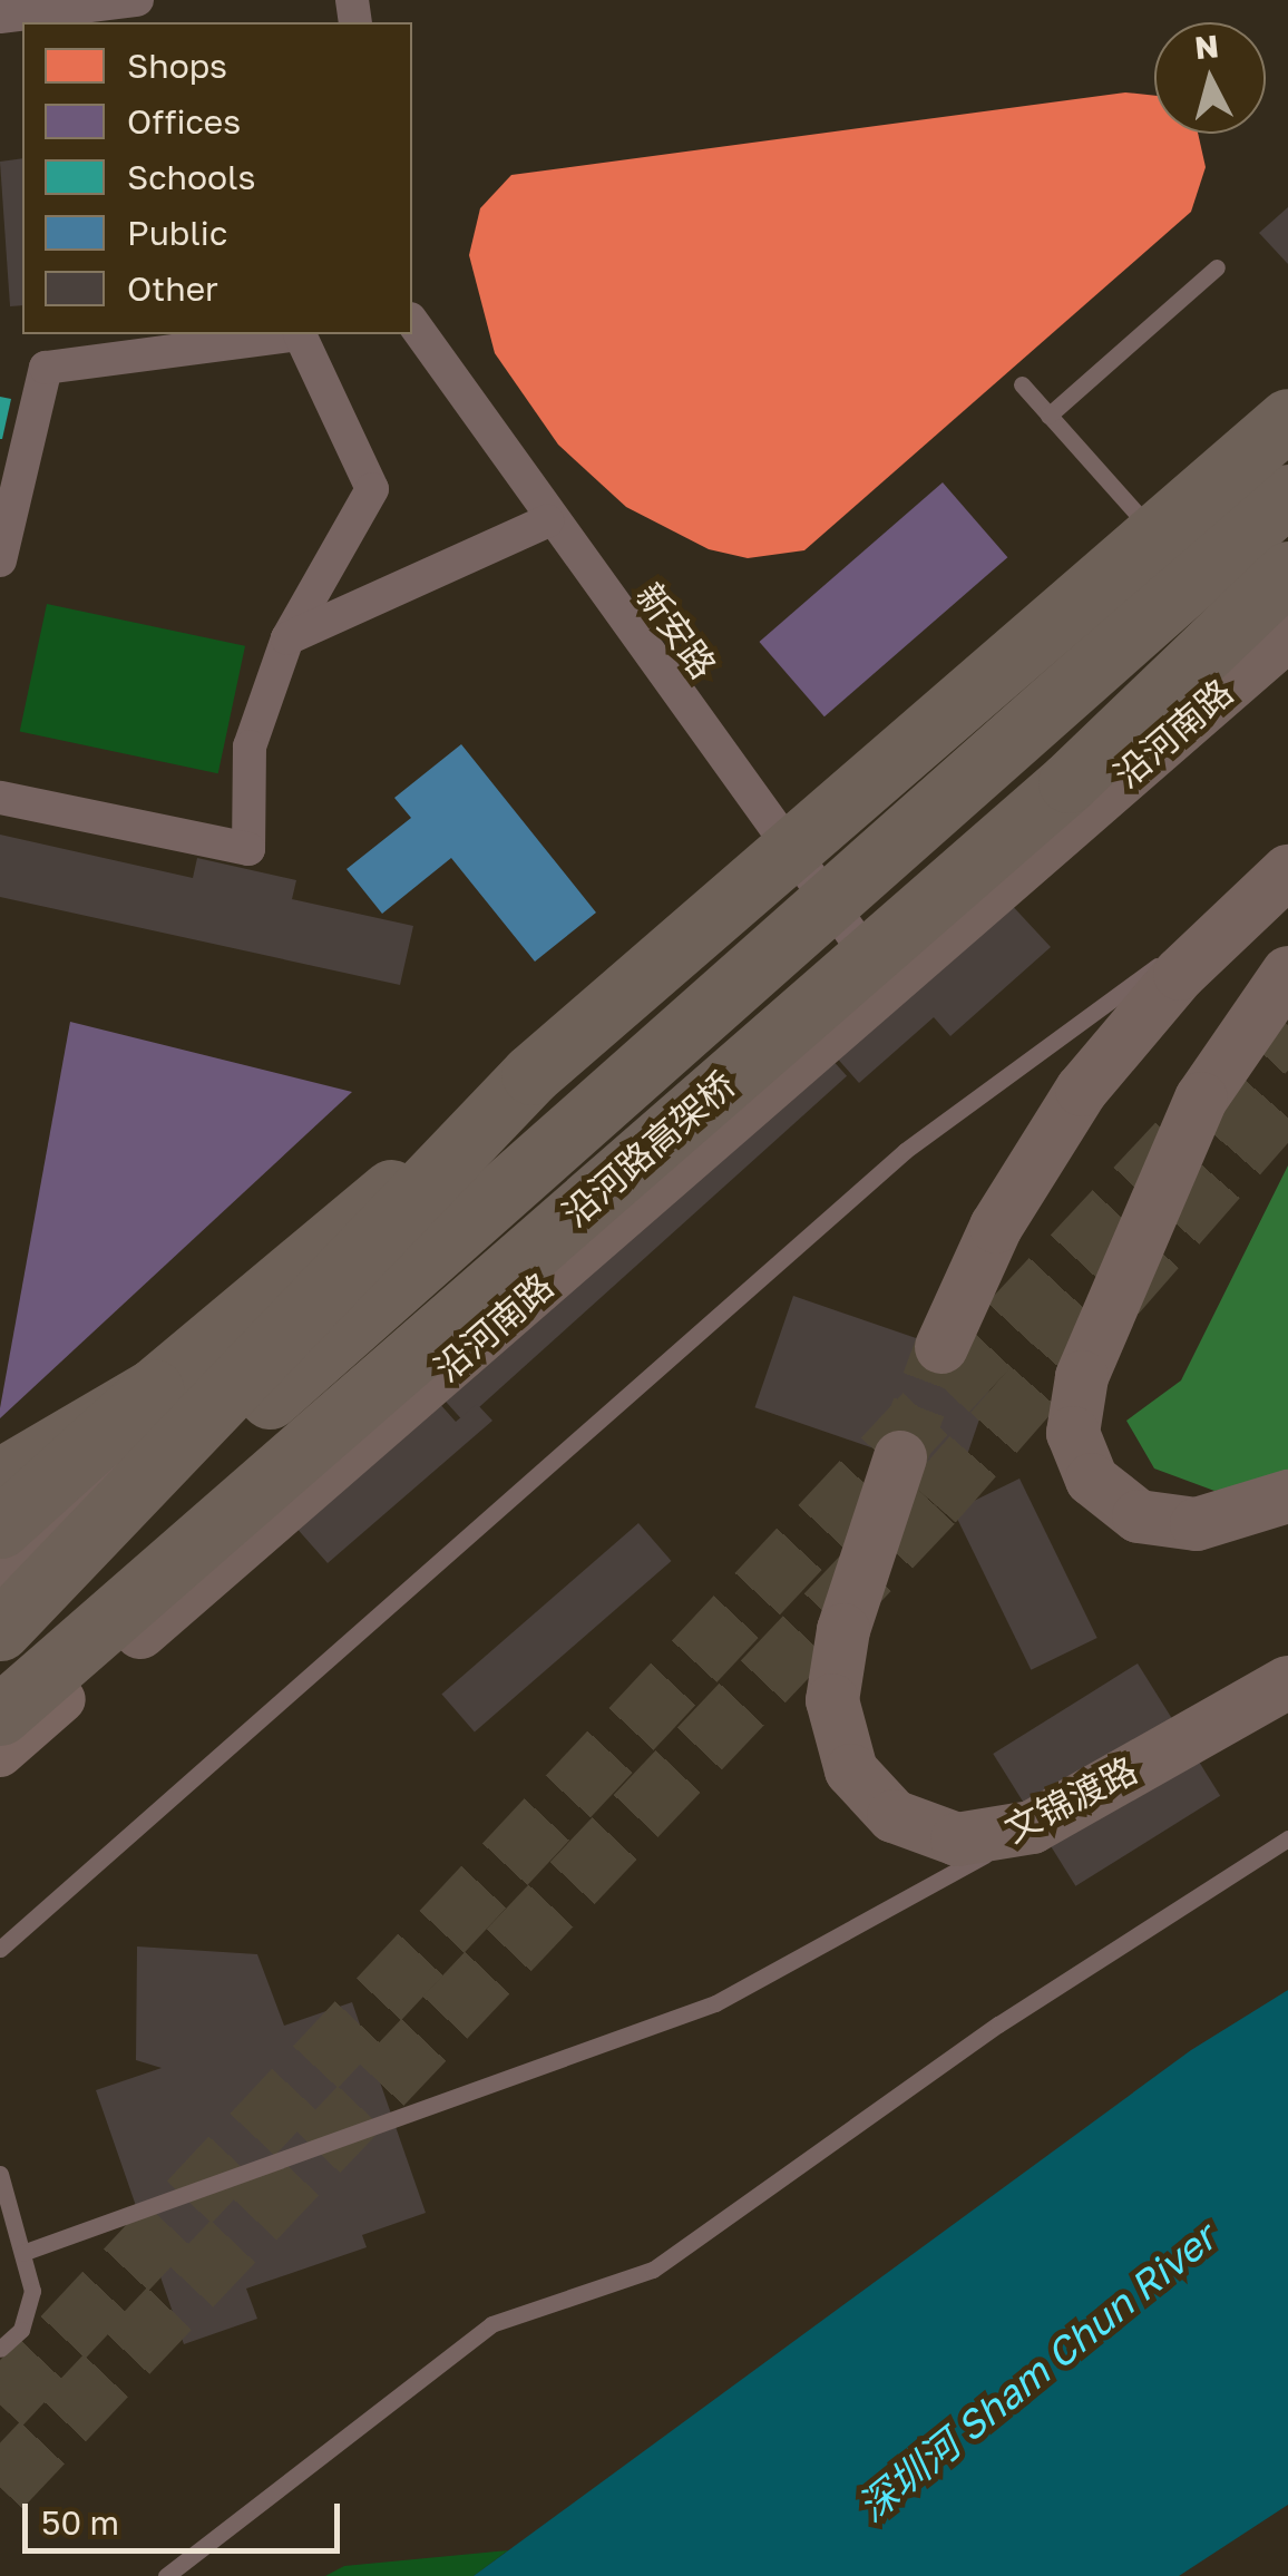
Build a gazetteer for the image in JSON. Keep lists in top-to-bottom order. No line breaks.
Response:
{"streets":{"highway":["沿河路高架桥"],"main road":["沿河南路","文锦渡路"],"street":["新安路"]},"crossings":[["新安路","沿河南路"]],"water":["深圳河 Sham Chun River"],"legend":["Shops","Offices","Schools","Public","Other"],"scale_bar":"50 m","north":"top"}
